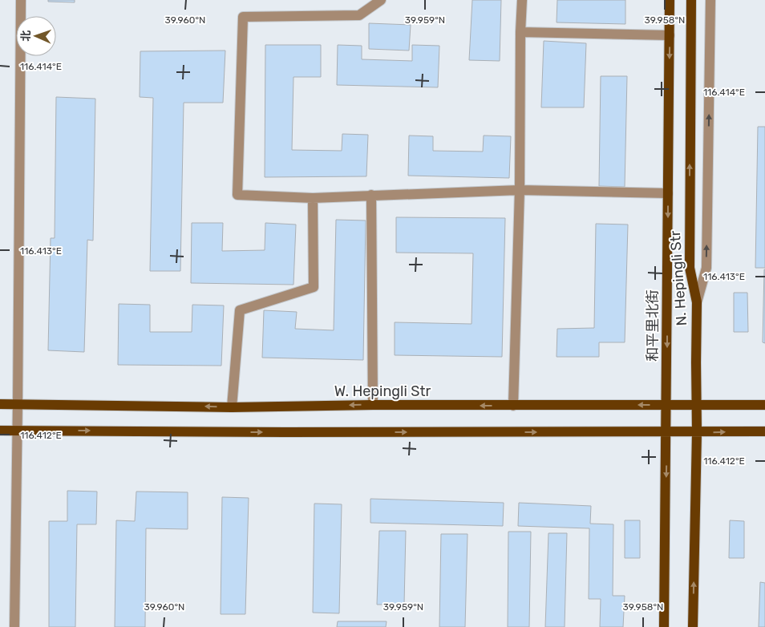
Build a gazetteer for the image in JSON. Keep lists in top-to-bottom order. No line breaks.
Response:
{"streets":{"main road":["N. Hepingli Str","和平里北街","W. Hepingli Str"]},"crossings":[["N. Hepingli Str","W. Hepingli Str"],["和平里北街","W. Hepingli Str"]],"one_way":["N. Hepingli Str","和平里北街"],"north":"left","coordinates":["39.960°N","39.959°N","39.958°N","116.414°E","116.413°E","116.412°E"]}
